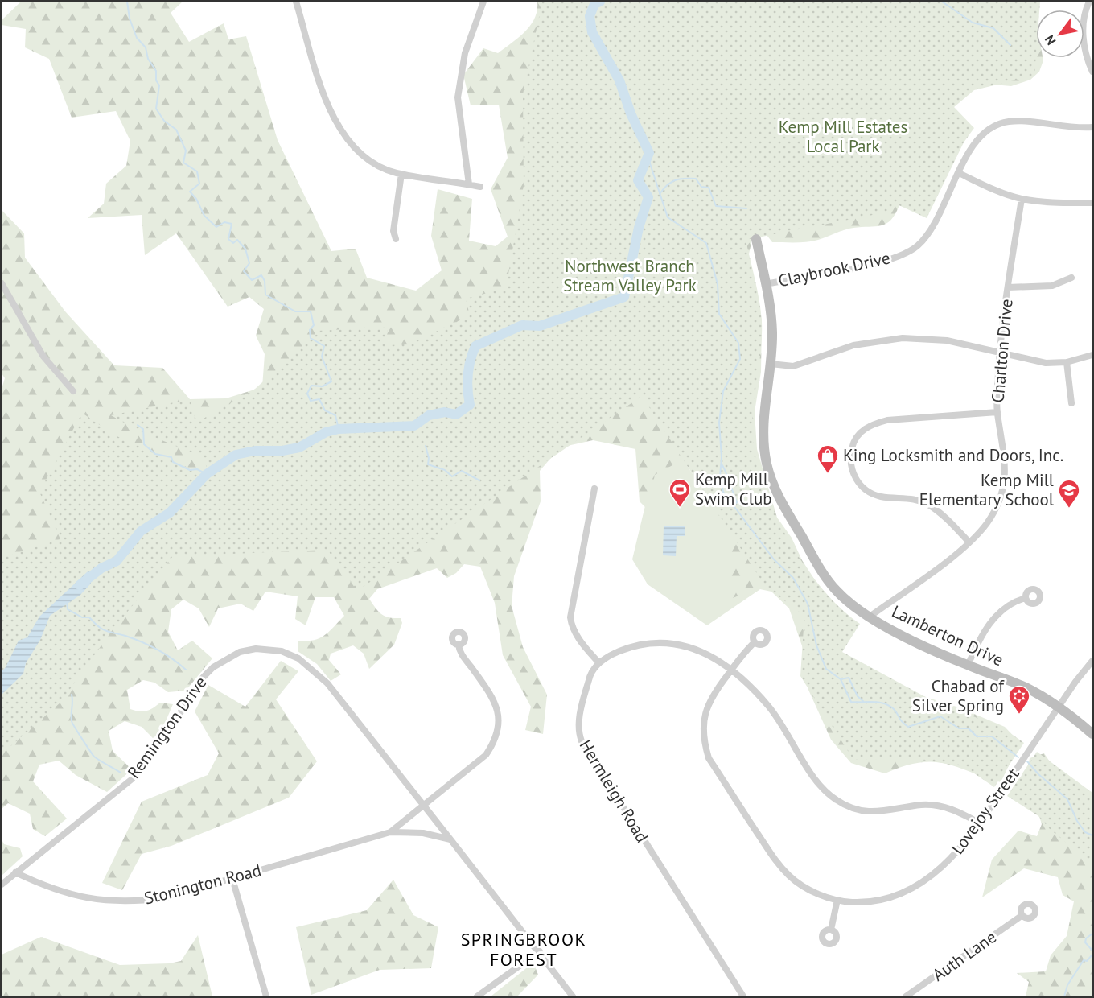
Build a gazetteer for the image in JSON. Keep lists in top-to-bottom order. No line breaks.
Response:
{"streets":{"street":["Claybrook Drive","Charlton Drive","Lamberton Drive","Remington Drive","Hermleigh Road","Lovejoy Street","Stonington Road","Auth Lane"]},"crossings":[["Claybrook Drive","Lamberton Drive"],["Charlton Drive","Lamberton Drive"],["Lamberton Drive","Lovejoy Street"],["Remington Drive","Stonington Road"]],"districts":["SPRINGBROOK FOREST"],"parks":["Kemp Mill Estates Local Park","Northwest Branch Stream Valley Park"],"places":{"shop":["King Locksmith and Doors, Inc."],"sports":["Kemp Mill Swim Club"],"school or university":["Kemp Mill Elementary School"],"synagogue":["Chabad of Silver Spring"]},"north":"bottom left"}
